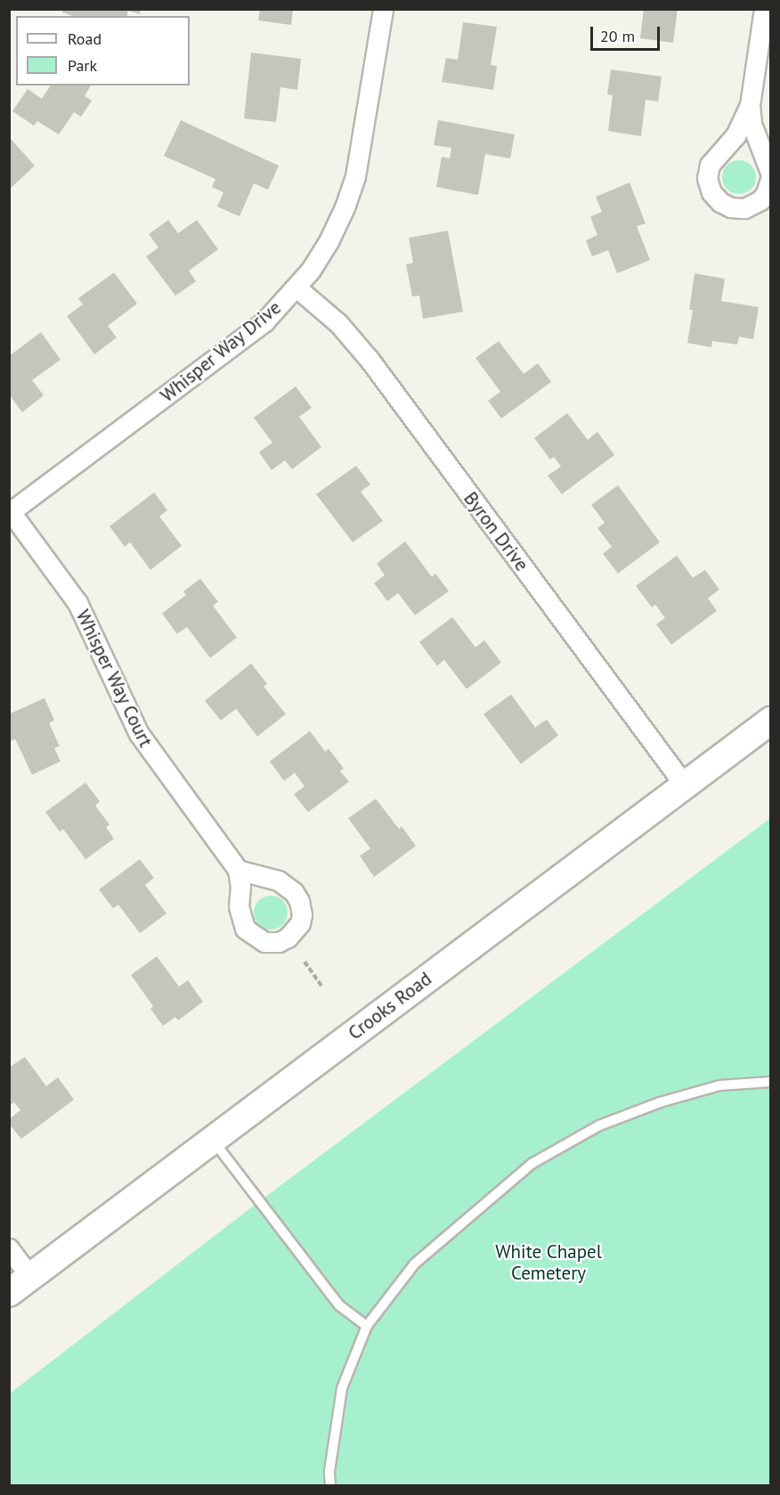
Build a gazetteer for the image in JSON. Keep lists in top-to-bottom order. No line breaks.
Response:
{"streets":{"main road":["Crooks Road"],"street":["Whisper Way Drive","Byron Drive","Whisper Way Court"]},"crossings":[["Whisper Way Drive","Byron Drive"],["Whisper Way Drive","Whisper Way Court"],["Byron Drive","Crooks Road"]],"parks":["White Chapel Cemetery"],"legend":["Road","Park"],"scale_bar":"20 m"}
